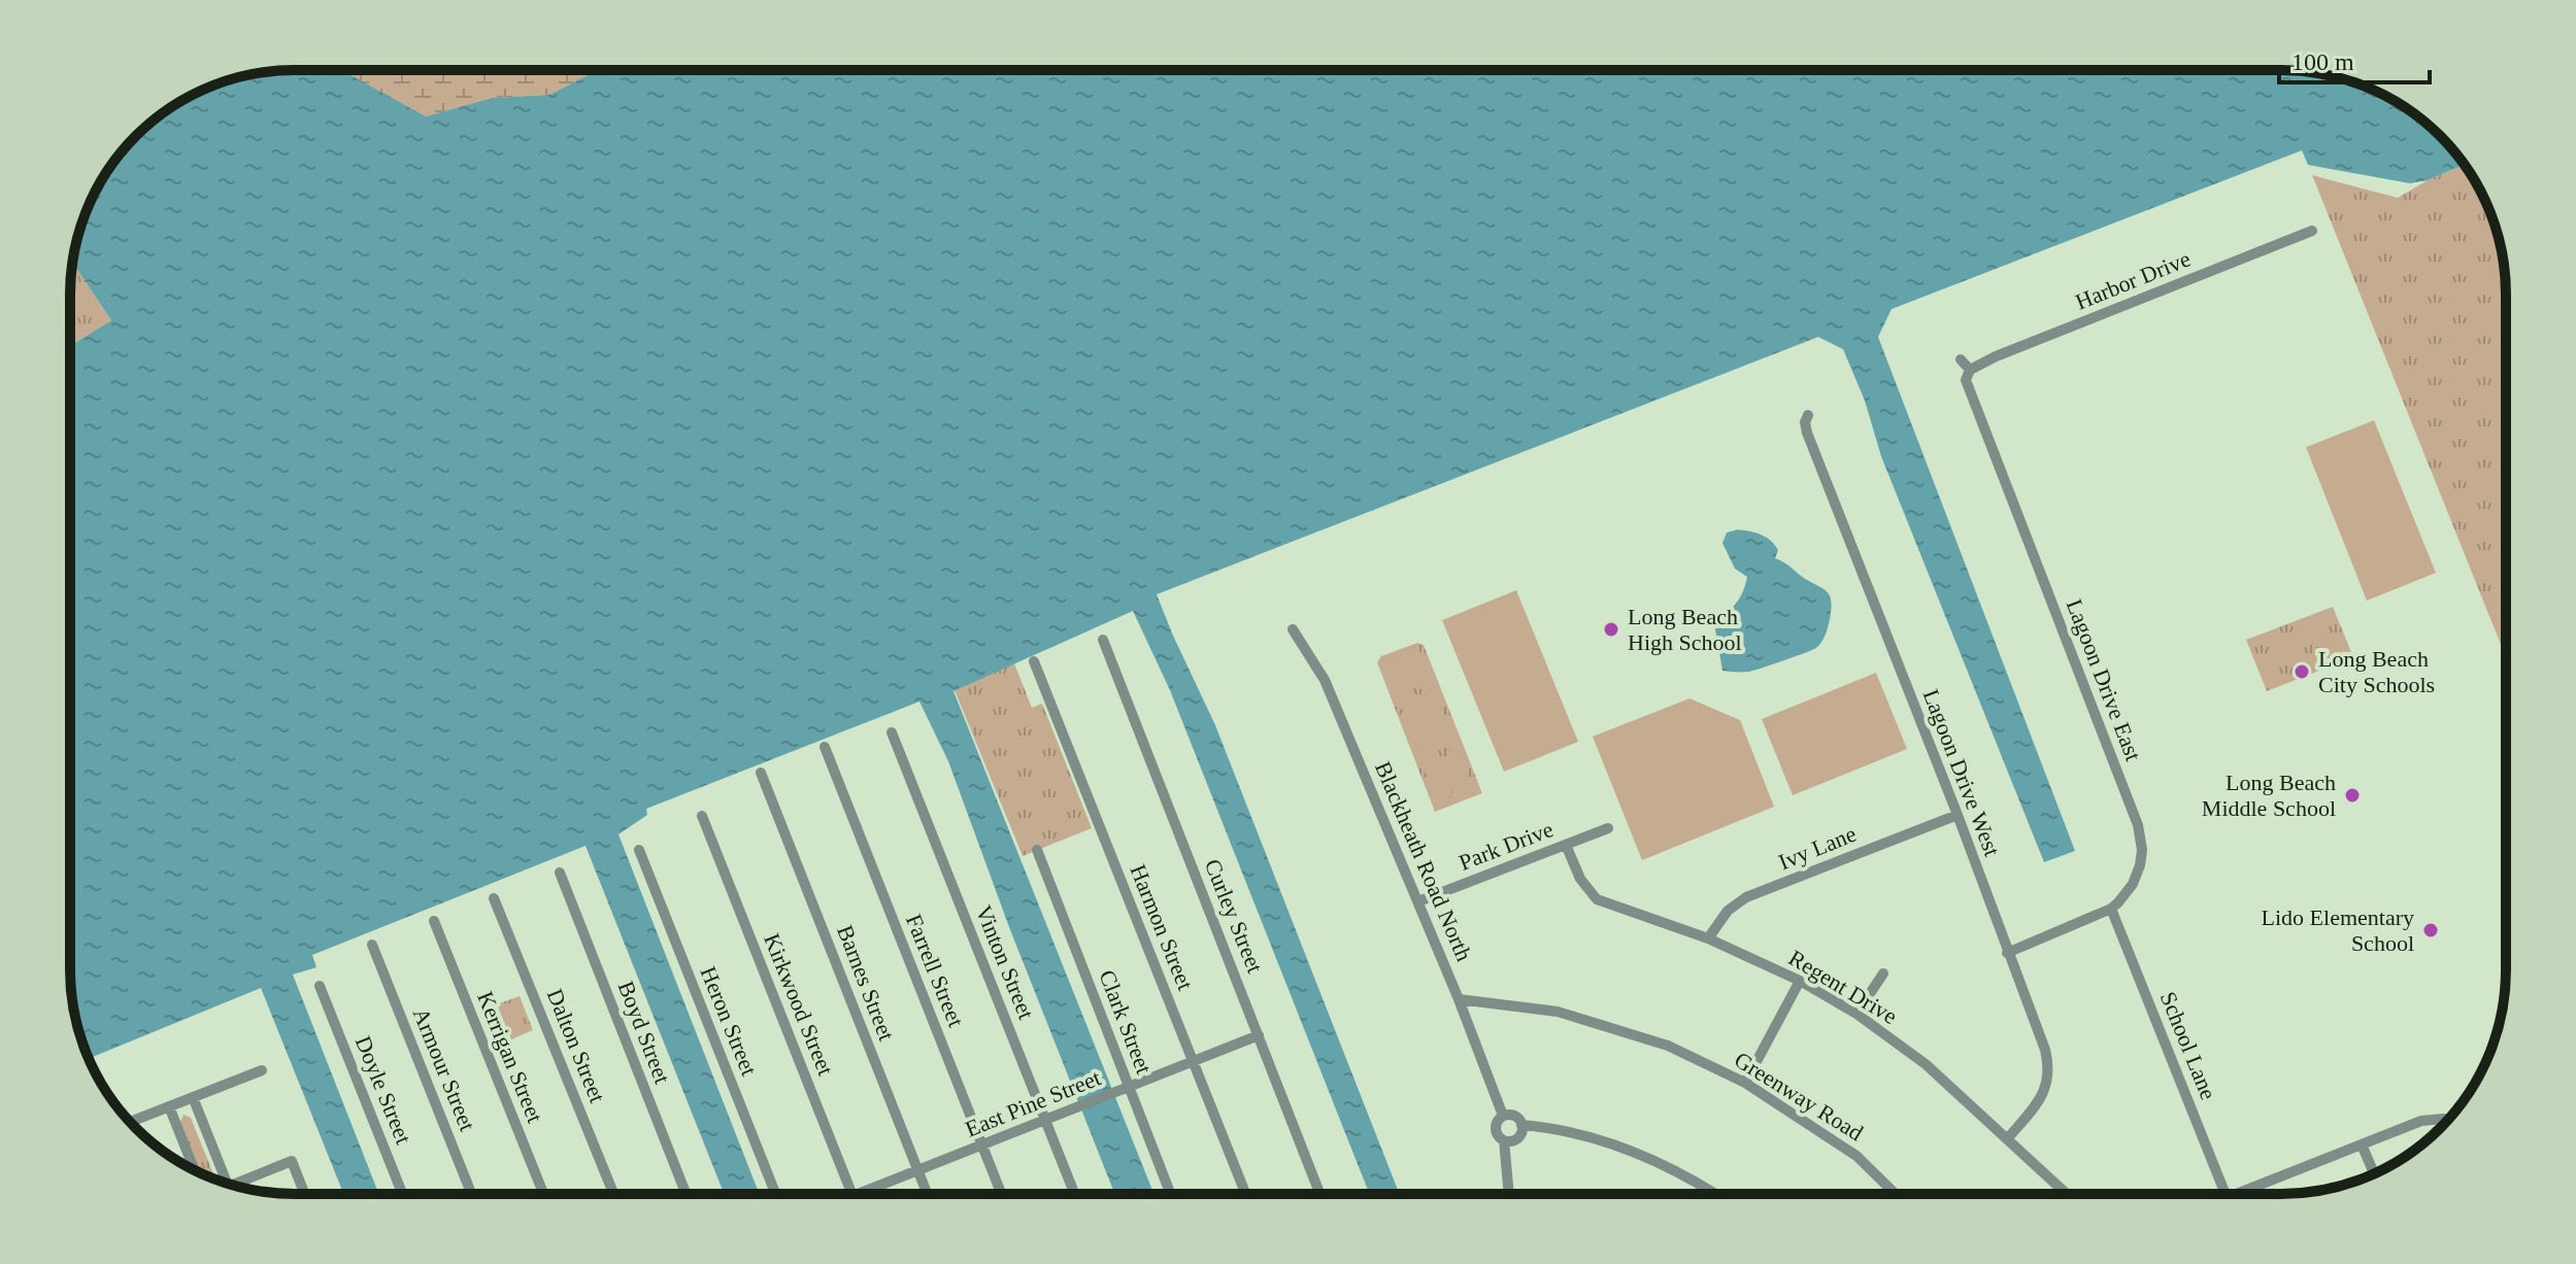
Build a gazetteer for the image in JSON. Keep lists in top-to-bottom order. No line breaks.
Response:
{"streets":{"street":["Harbor Drive","Lagoon Drive East","Lagoon Drive West","Park Drive","Ivy Lane","Blackheath Road North","Curley Street","Harmon Street","Vinton Street","Farrell Street","Barnes Street","Regent Drive","Kirkwood Street","Heron Street","Clark Street","Boyd Street","Dalton Street","School Lane","Kerrigan Street","Armour Street","Doyle Street","Greenway Road","East Pine Street"]},"crossings":[["Harbor Drive","Lagoon Drive East"],["Lagoon Drive East","Lagoon Drive West"],["Lagoon Drive East","School Lane"],["Lagoon Drive West","Ivy Lane"],["Lagoon Drive West","Regent Drive"],["Park Drive","Blackheath Road North"],["Park Drive","Regent Drive"],["Ivy Lane","Regent Drive"],["Blackheath Road North","Greenway Road"],["Curley Street","East Pine Street"],["Harmon Street","East Pine Street"],["Vinton Street","East Pine Street"],["Farrell Street","East Pine Street"],["Barnes Street","East Pine Street"],["Clark Street","East Pine Street"]],"places":["Long Beach High School","Long Beach City Schools","Long Beach Middle School","Lido Elementary School"],"scale_bar":"100 m"}
